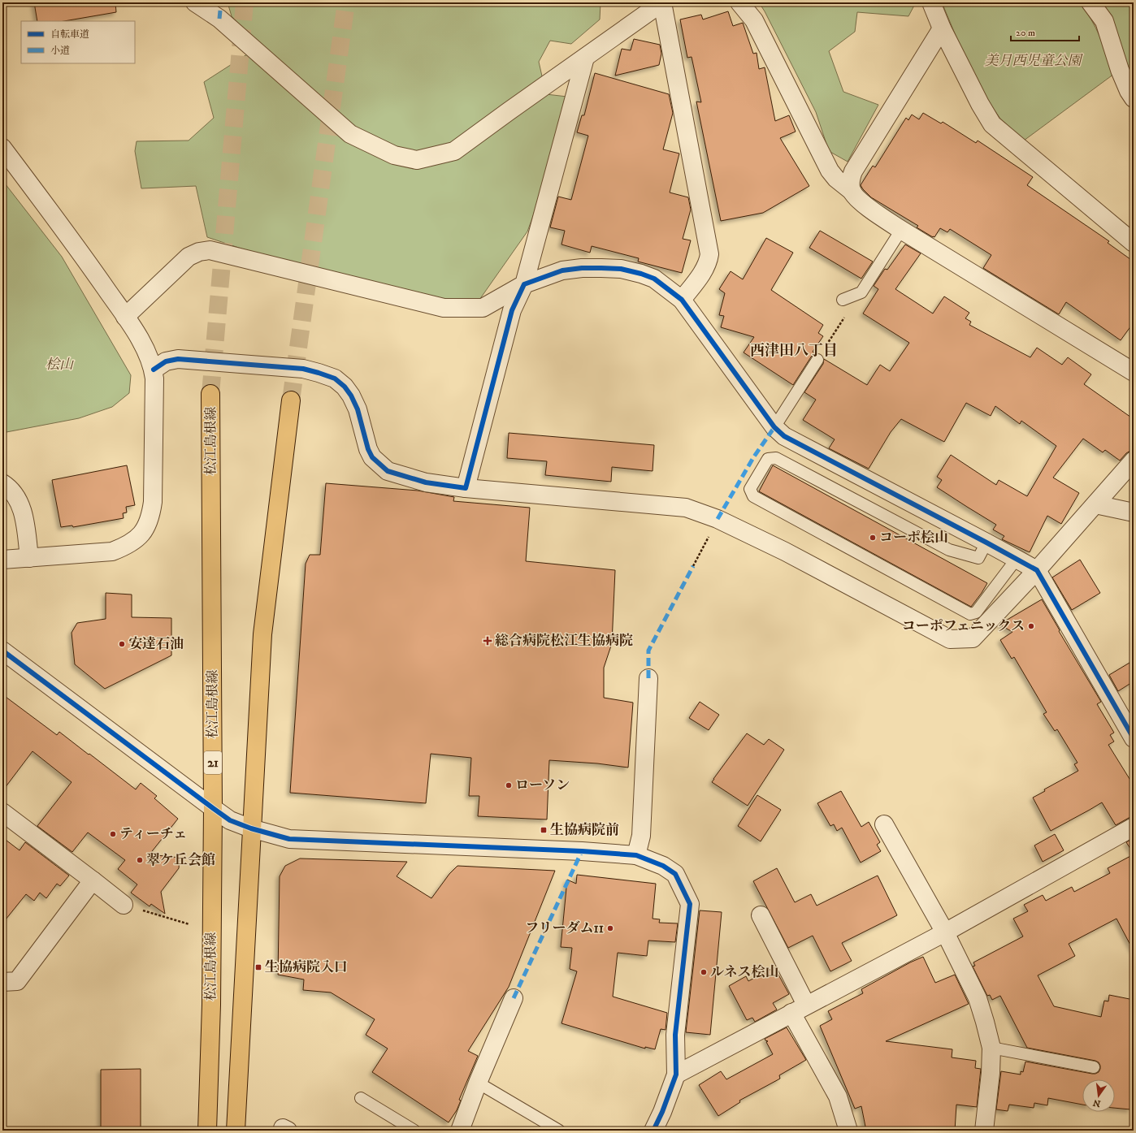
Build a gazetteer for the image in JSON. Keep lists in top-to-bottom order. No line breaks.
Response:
{"streets":{"main road":["松江島根線","21"]},"districts":["西津田八丁目"],"parks":["美月西児童公園","桧山"],"places":{"other":["コーポ桧山","コーポフェニックス","安達石油","ローソン","ティーチェ","翠ケ丘会館","フリーダム11","ルネス桧山"],"health":["総合病院松江生協病院"],"transit":["生協病院前","生協病院入口"]},"legend":["自転車道","小道"],"scale_bar":"20 m","north":"bottom"}
